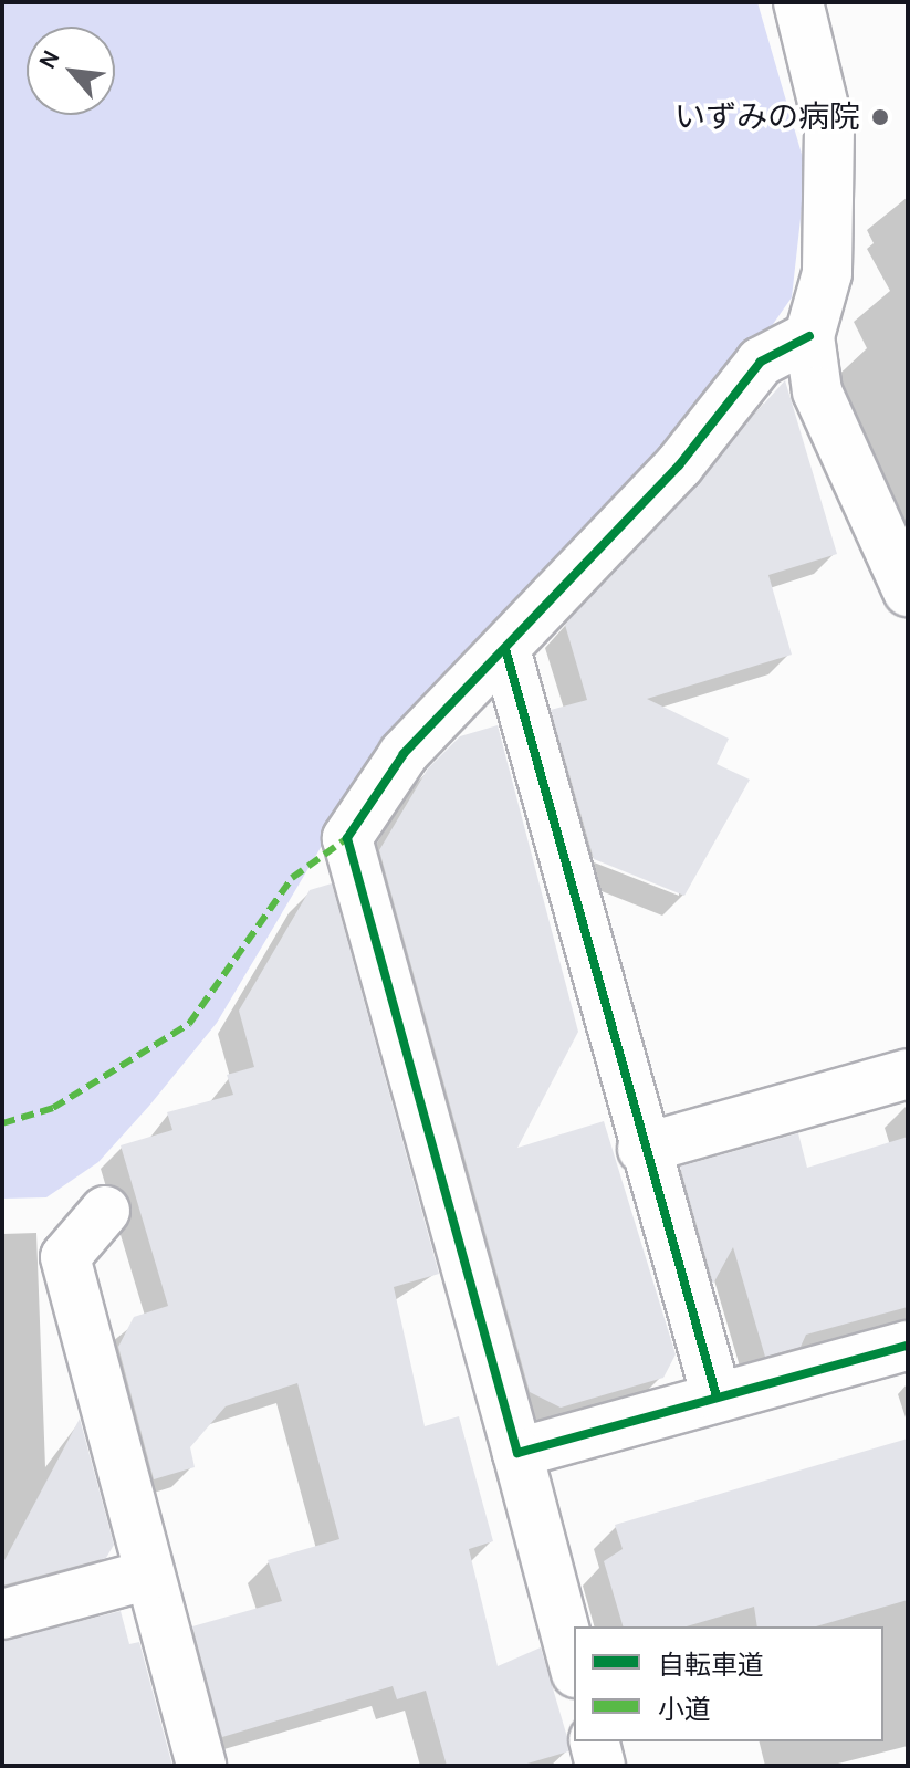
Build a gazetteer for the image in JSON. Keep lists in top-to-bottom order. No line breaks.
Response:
{"places":["いずみの病院"],"legend":["自転車道","小道"],"north":"top left"}
